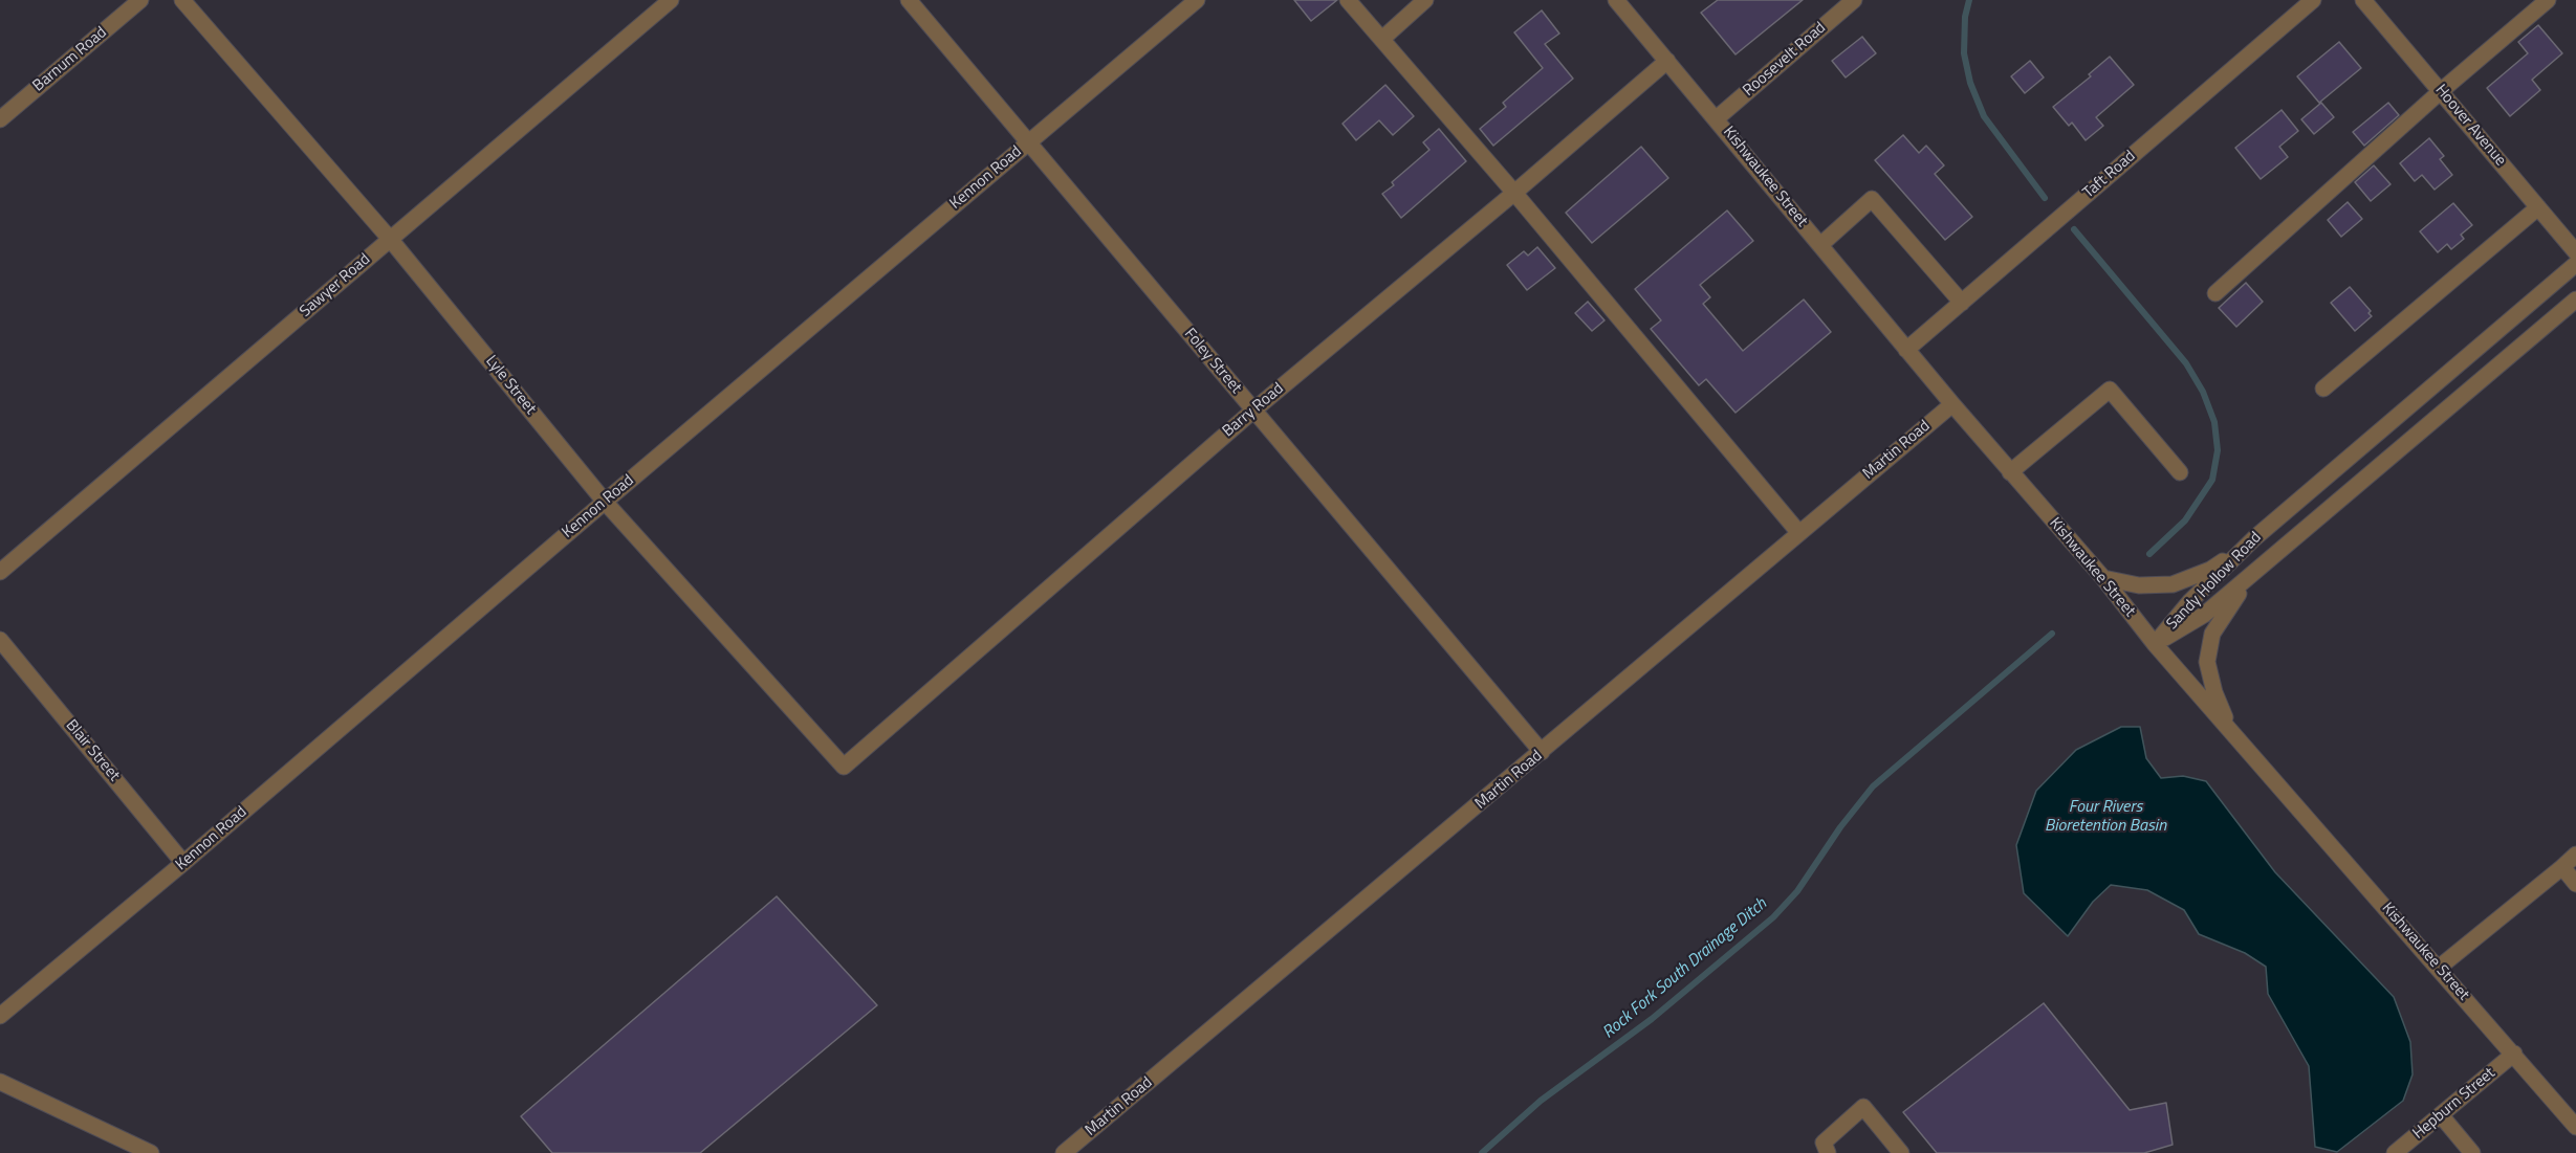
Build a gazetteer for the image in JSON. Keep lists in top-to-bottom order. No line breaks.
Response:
{"streets":{"street":["Barnum Road","Roosevelt Road","Hoover Avenue","Taft Road","Kishwaukee Street","Kennon Road","Sawyer Road","Foley Street","Lyle Street","Barry Road","Martin Road","Sandy Hollow Road","Blair Street","Hepburn Street"]},"crossings":[["Roosevelt Road","Kishwaukee Street"],["Taft Road","Kishwaukee Street"],["Kishwaukee Street","Barry Road"],["Kishwaukee Street","Martin Road"],["Kishwaukee Street","Sandy Hollow Road"],["Kishwaukee Street","Hepburn Street"],["Kennon Road","Foley Street"],["Kennon Road","Lyle Street"],["Kennon Road","Blair Street"],["Sawyer Road","Lyle Street"],["Foley Street","Barry Road"],["Foley Street","Martin Road"],["Lyle Street","Barry Road"]],"water":["Four Rivers Bioretention Basin","Rock Fork South Drainage Ditch"]}
